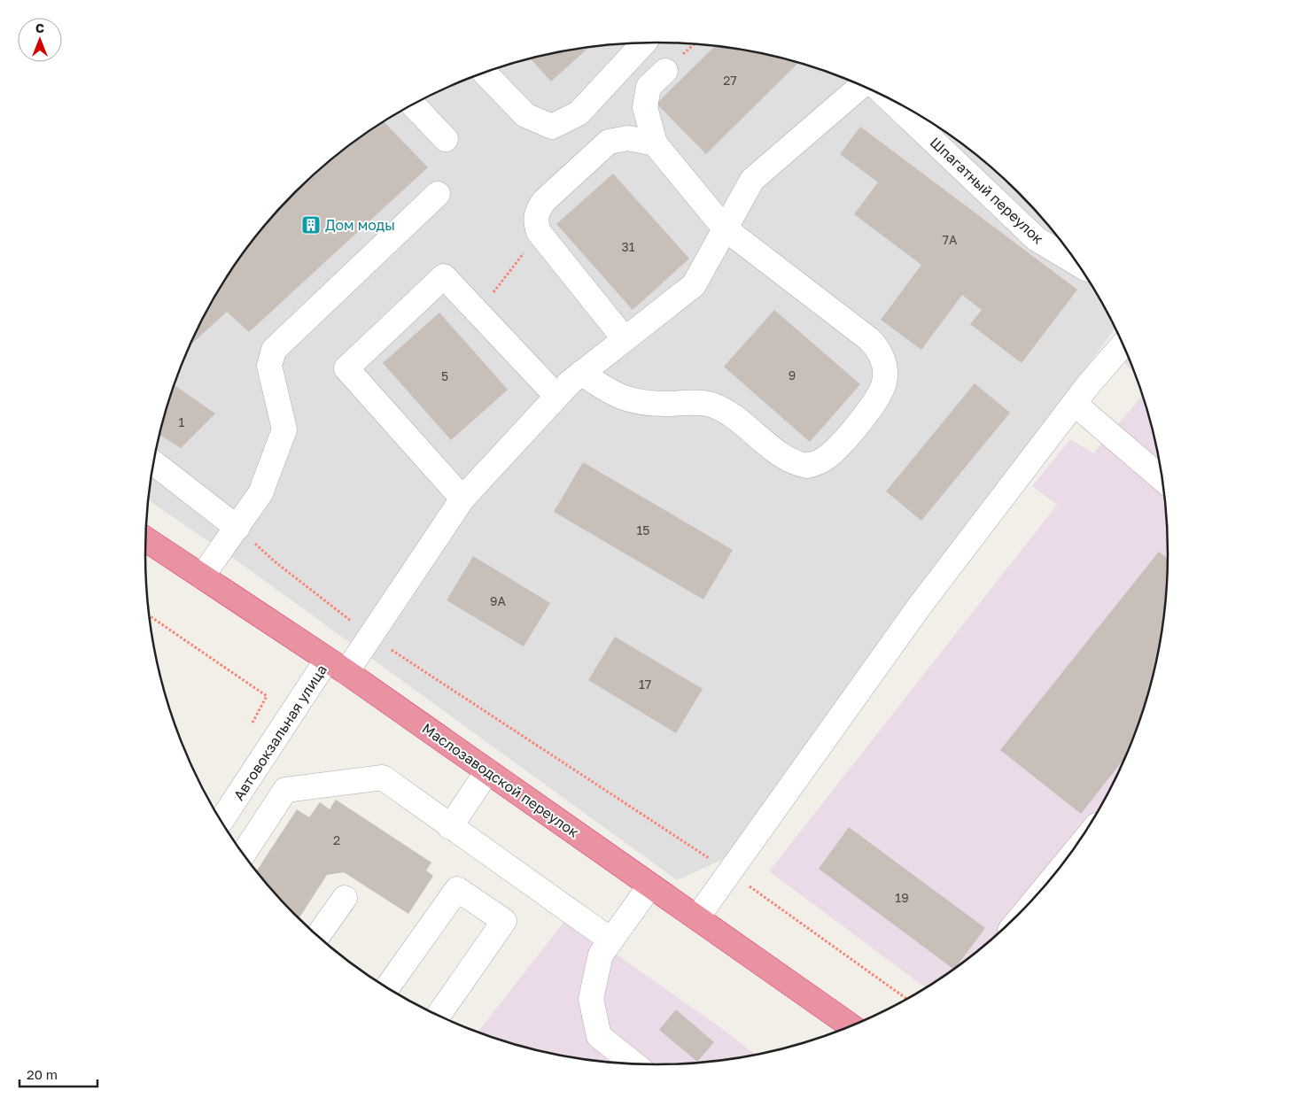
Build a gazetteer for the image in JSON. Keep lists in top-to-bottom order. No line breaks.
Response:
{"streets":{"highway":["Маслозаводской переулок"],"street":["Шпагатный переулок","Автовокзальная улица"]},"crossings":[["Автовокзальная улица","Маслозаводской переулок"]],"places":{"building":["Дом моды"]},"house_numbers":["27","7А","31","9","5","1","15","9А","17","2","19"],"scale_bar":"20 m","north":"top"}
